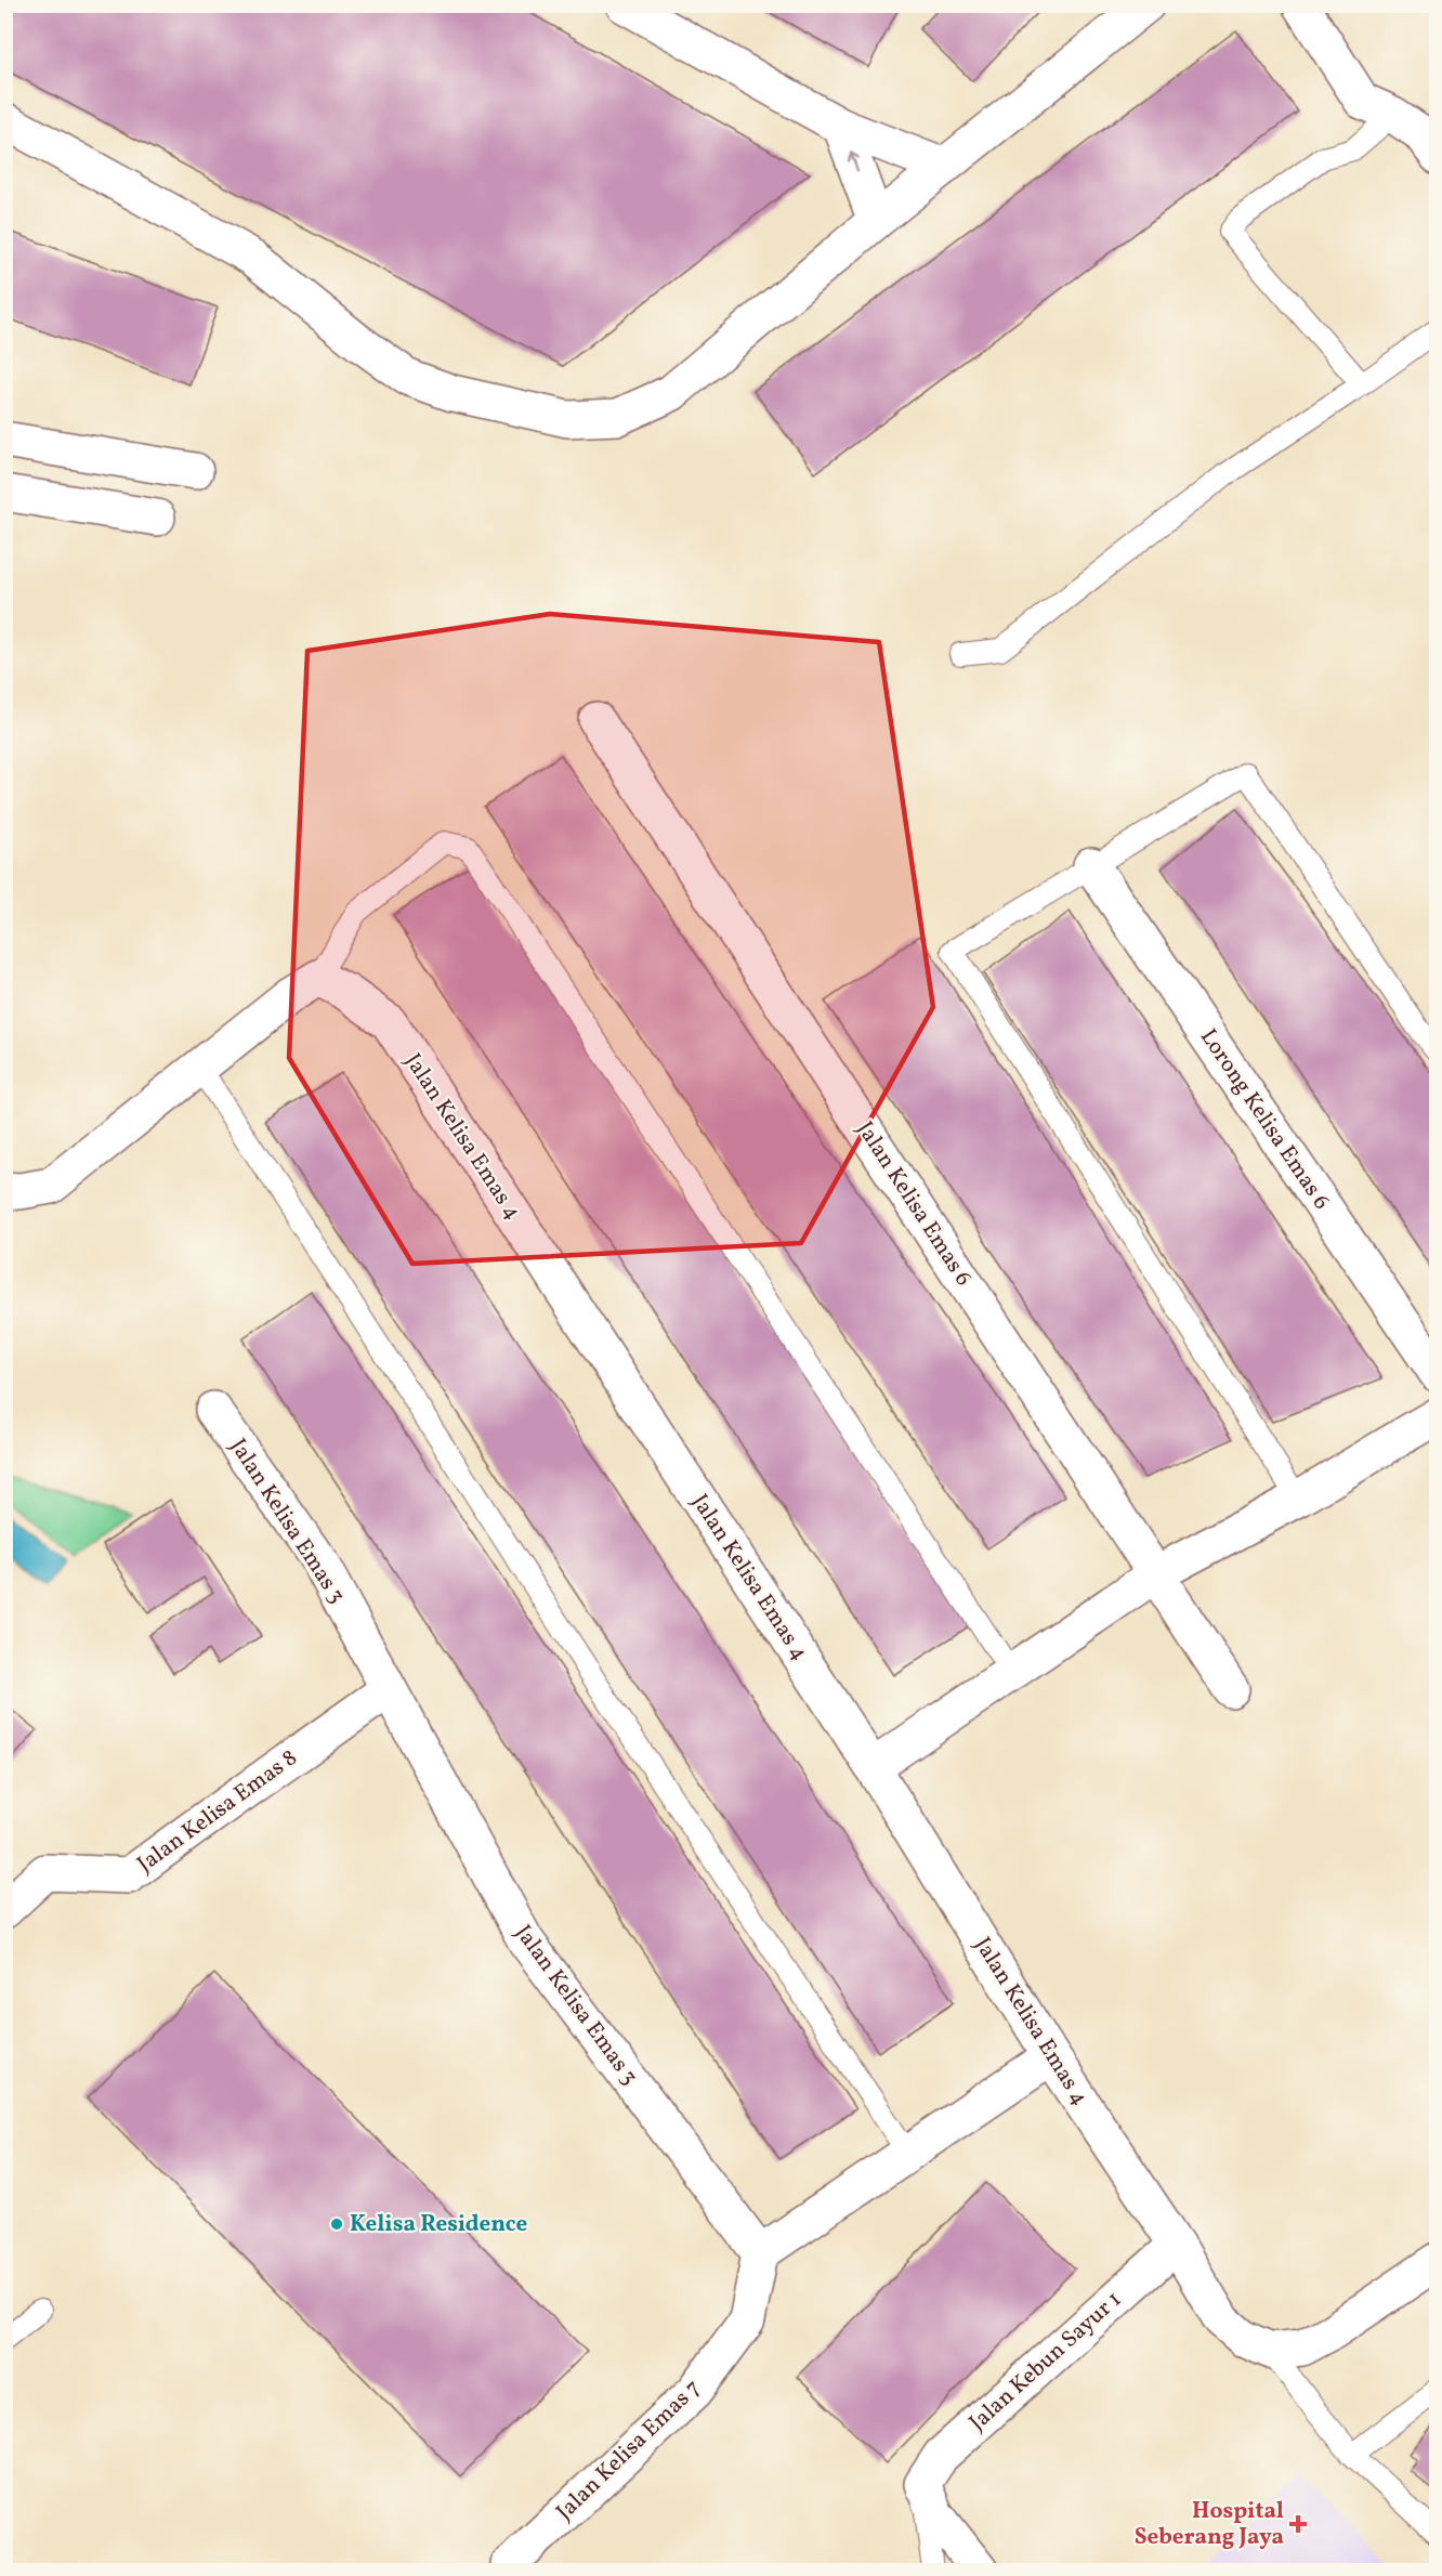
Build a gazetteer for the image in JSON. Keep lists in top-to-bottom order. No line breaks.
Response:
{"streets":{"street":["Lorong Kelisa Emas 6","Jalan Kelisa Emas 4","Jalan Kelisa Emas 6","Jalan Kelisa Emas 3","Jalan Kelisa Emas 8","Jalan Kebun Sayur 1","Jalan Kelisa Emas 7"]},"crossings":[["Jalan Kelisa Emas 4","Jalan Kebun Sayur 1"],["Jalan Kelisa Emas 3","Jalan Kelisa Emas 8"],["Jalan Kelisa Emas 3","Jalan Kelisa Emas 7"]],"places":{"other":["Kelisa Residence"],"health":["Hospital Seberang Jaya"]}}
